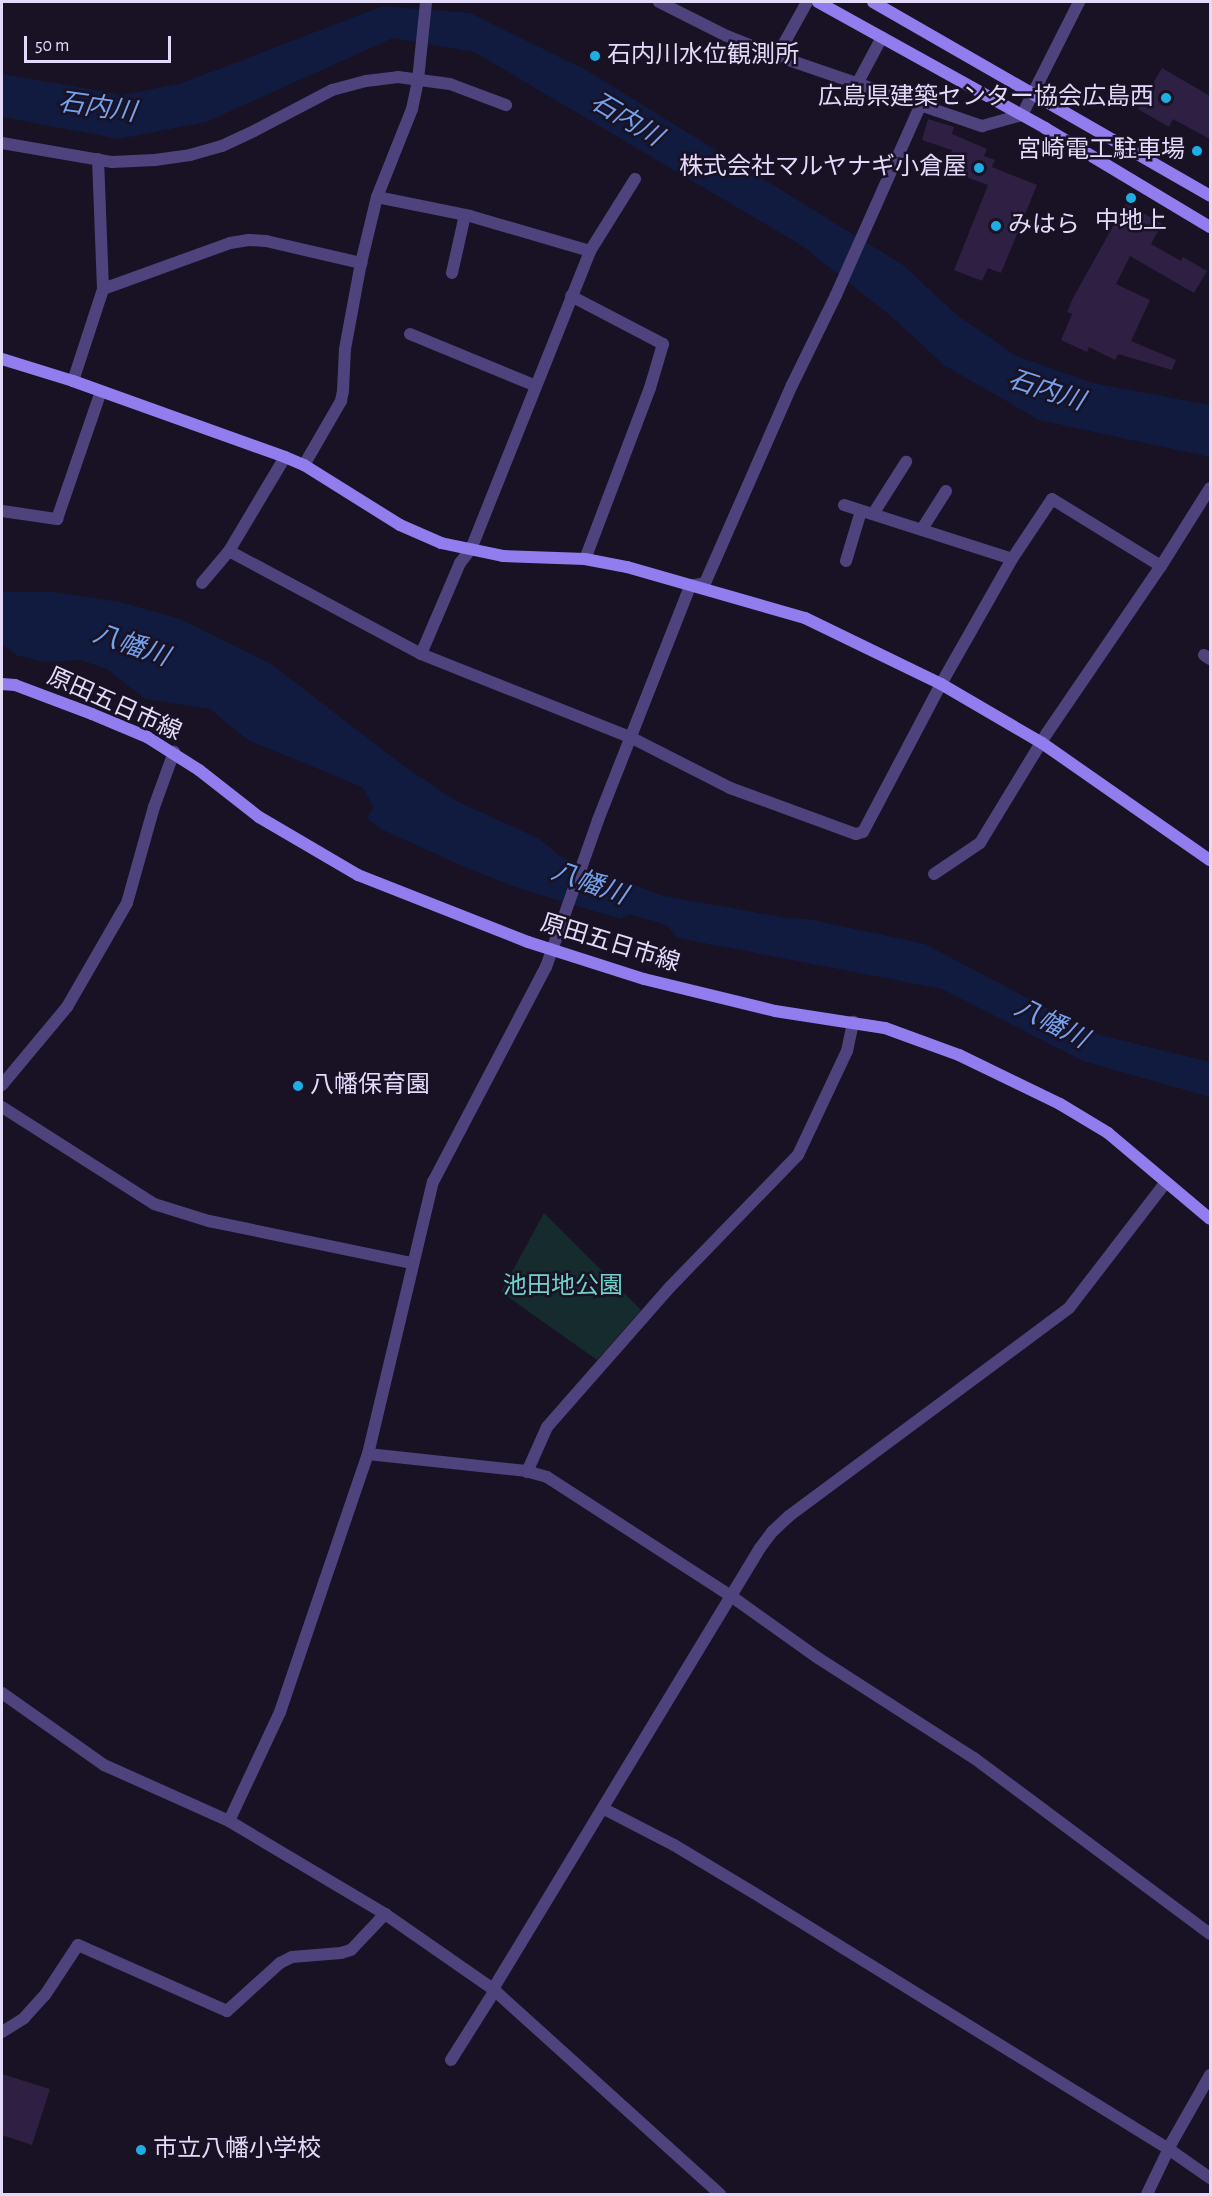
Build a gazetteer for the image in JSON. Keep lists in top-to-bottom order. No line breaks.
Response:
{"streets":{"main road":["原田五日市線"]},"water":["石内川","八幡川"],"parks":["池田地公園"],"places":["石内川水位観測所","広島県建築センター協会広島西","宮崎電工駐車場","株式会社マルヤナギ小倉屋","中地上","みはら","八幡保育園","市立八幡小学校"],"scale_bar":"50 m"}
